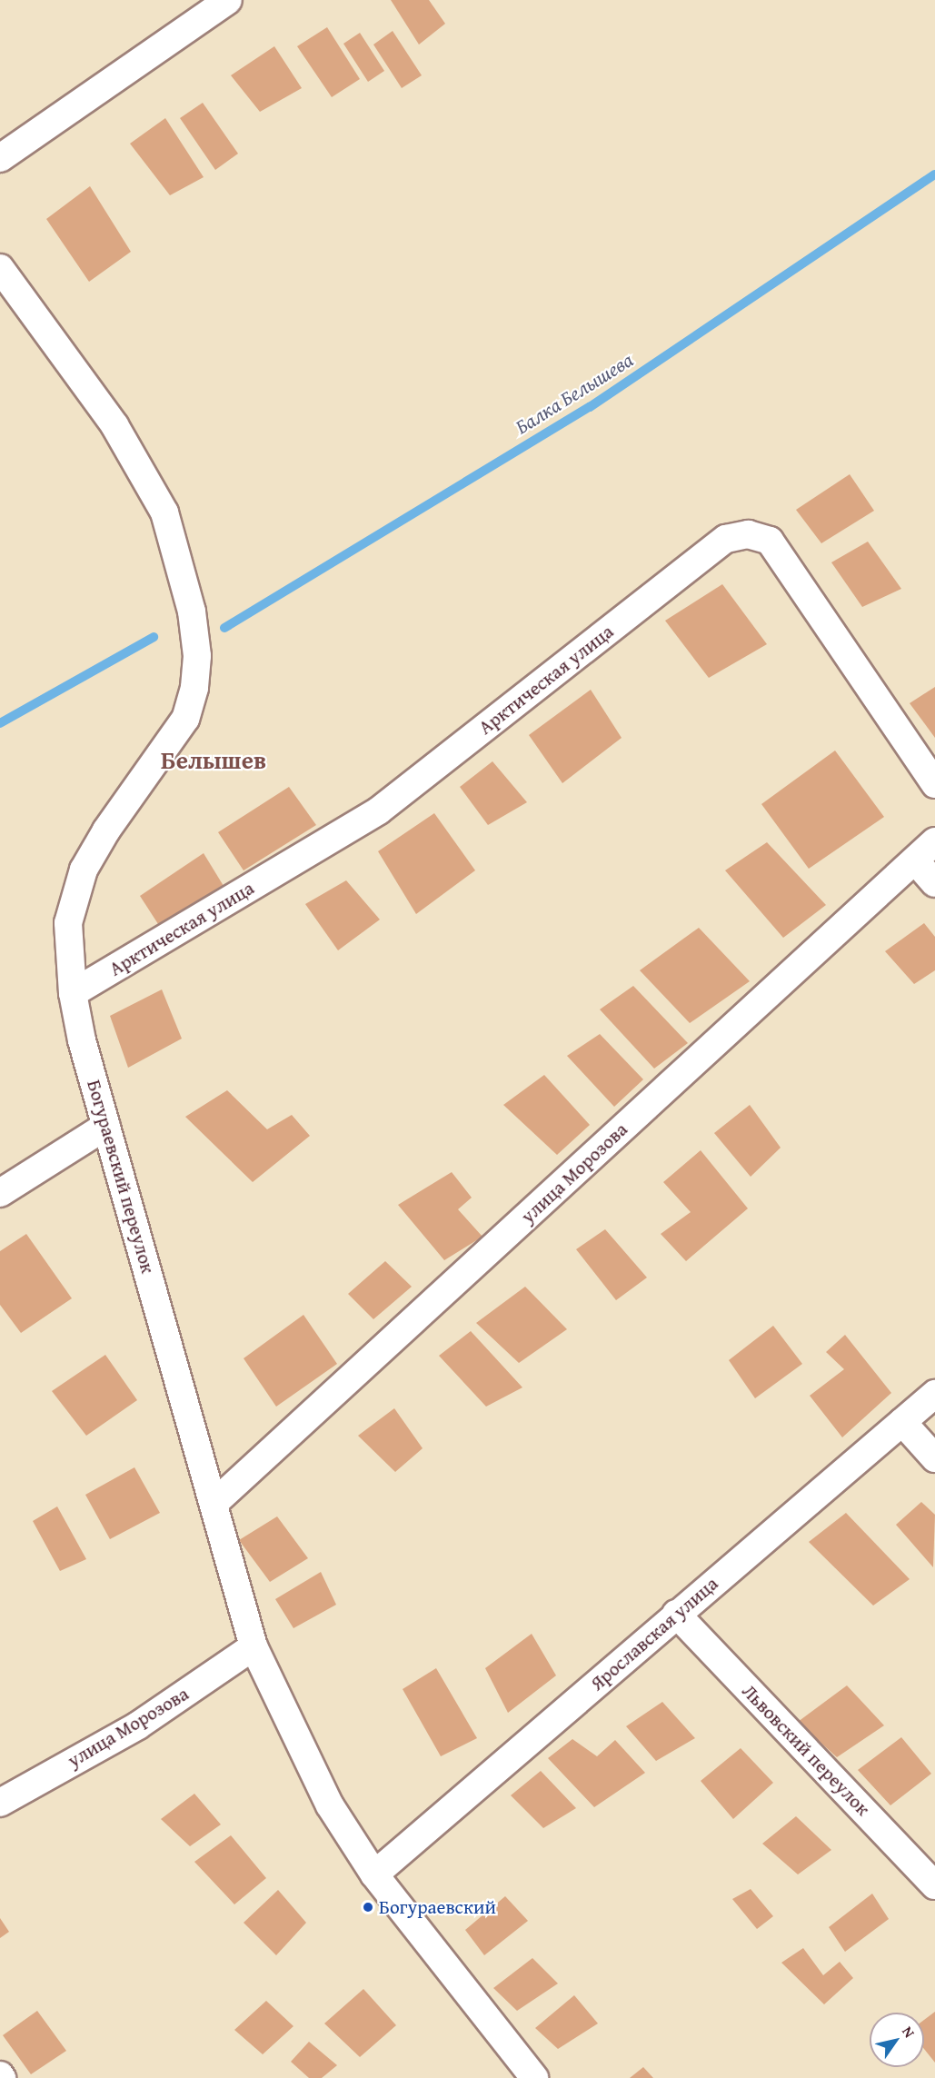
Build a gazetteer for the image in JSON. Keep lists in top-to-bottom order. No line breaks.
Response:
{"streets":{"street":["Арктическая улица","улица Морозова","Богураевский переулок","Ярославская улица","Львовский переулок"]},"crossings":[["Арктическая улица","Богураевский переулок"],["улица Морозова","Богураевский переулок"],["Богураевский переулок","Ярославская улица"],["Ярославская улица","Львовский переулок"]],"districts":["Белышев"],"water":["Балка Белышева"],"places":["Богураевский"],"north":"top right"}
